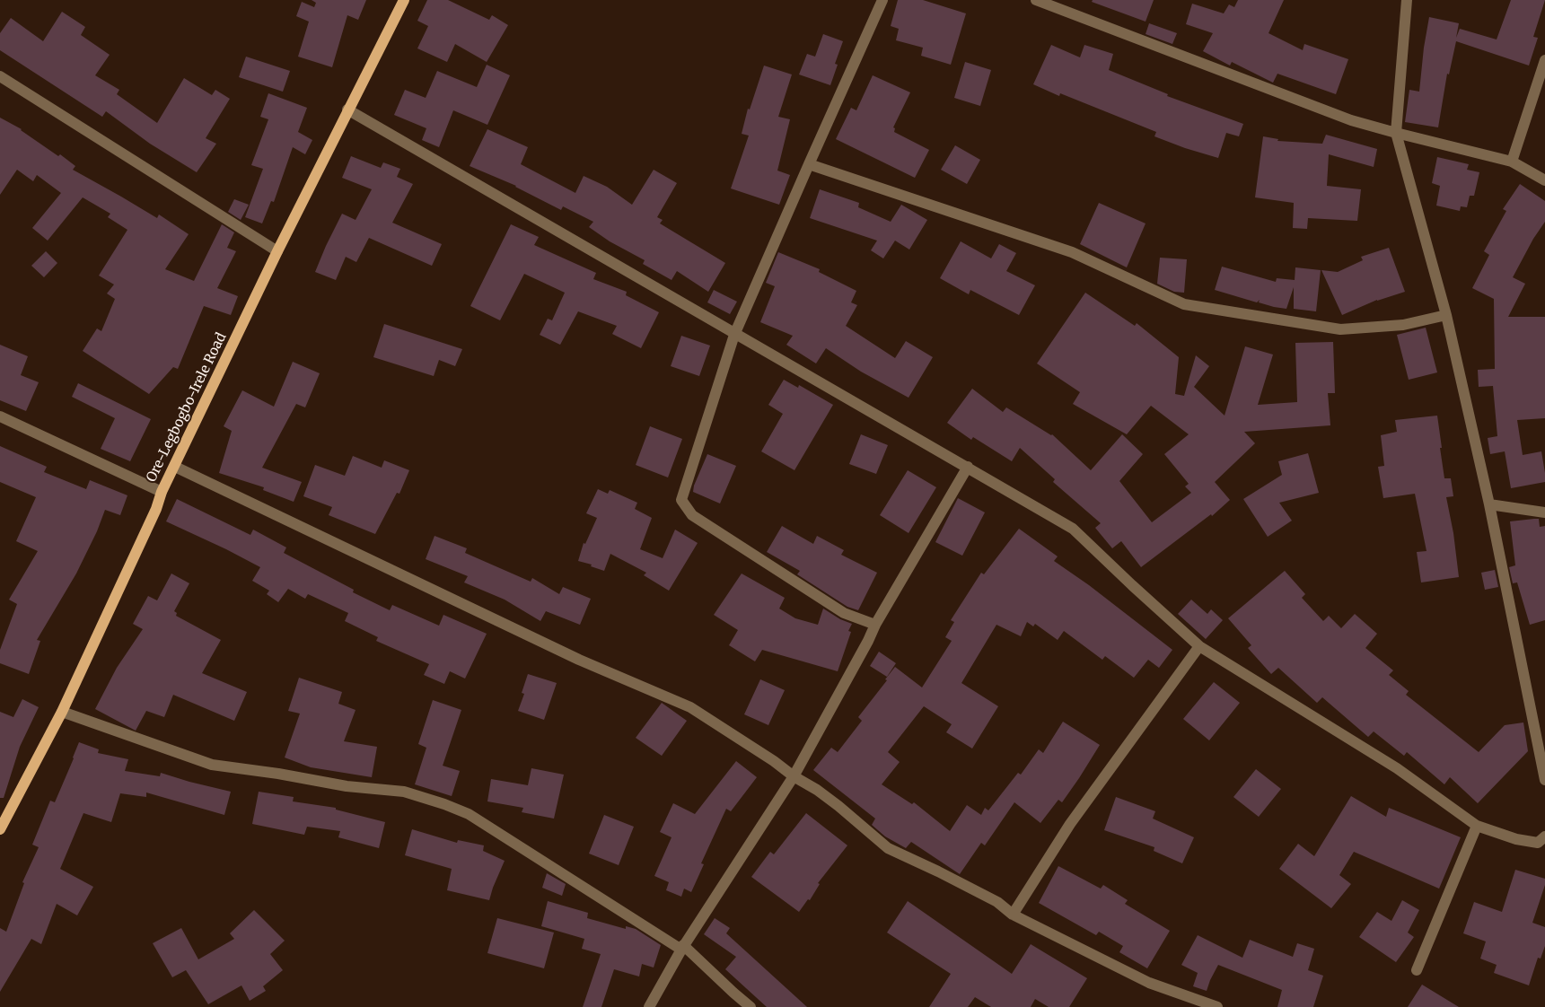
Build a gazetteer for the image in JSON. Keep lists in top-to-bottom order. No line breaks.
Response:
{"streets":{"main road":["Ore-Legbogbo-Irele Road"]}}
